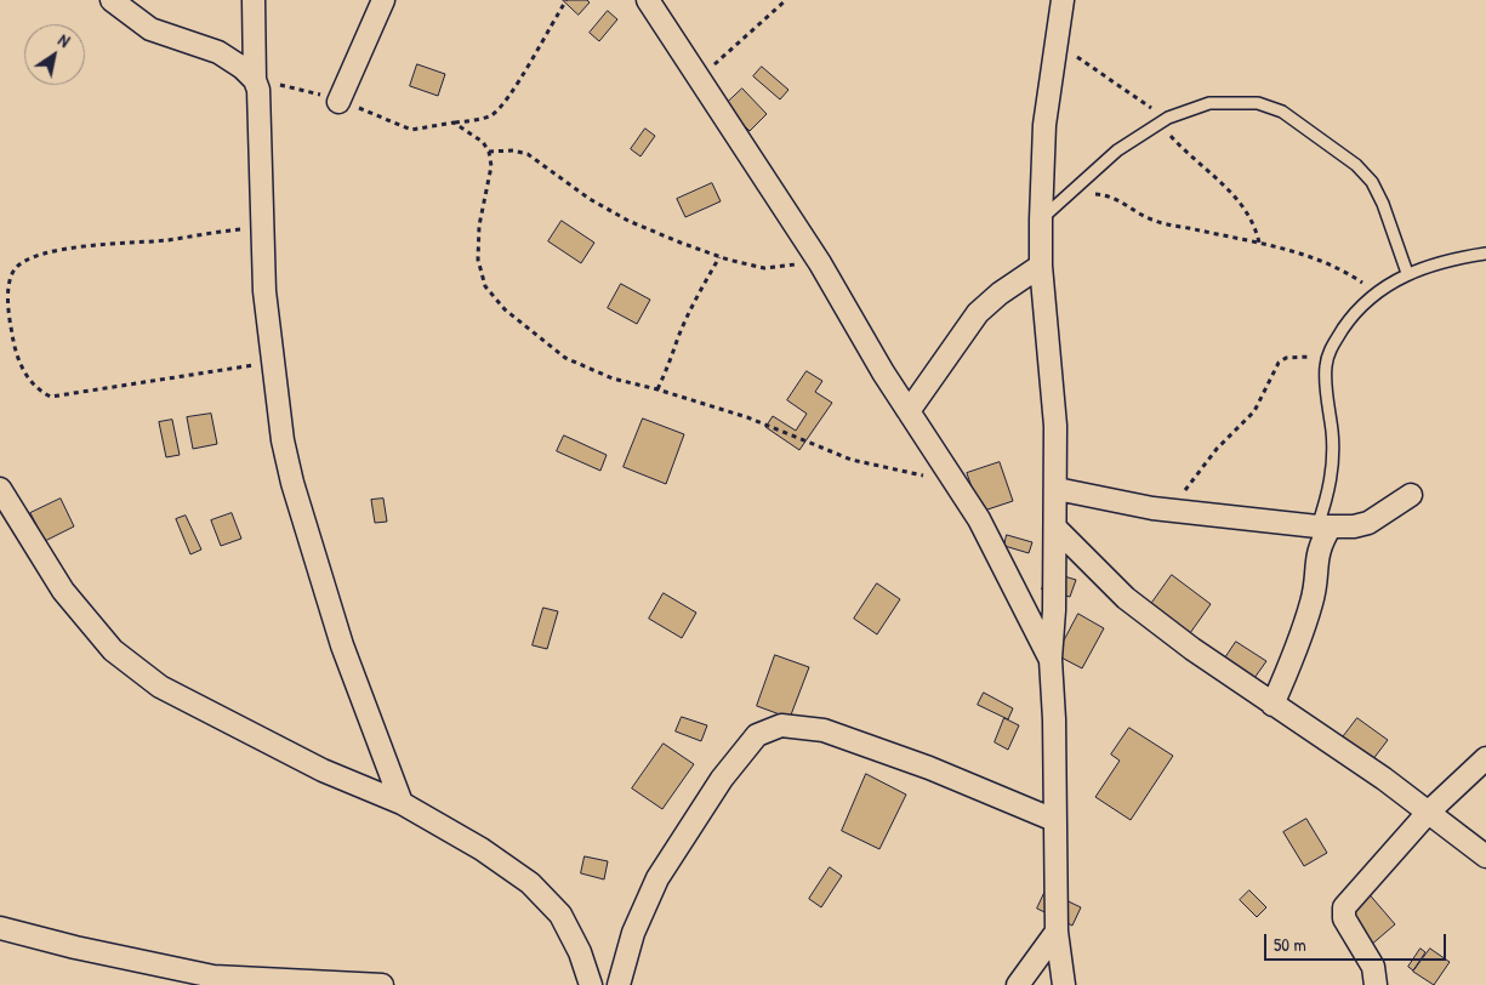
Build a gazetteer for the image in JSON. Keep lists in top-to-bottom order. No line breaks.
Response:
{"scale_bar":"50 m","north":"top right"}
